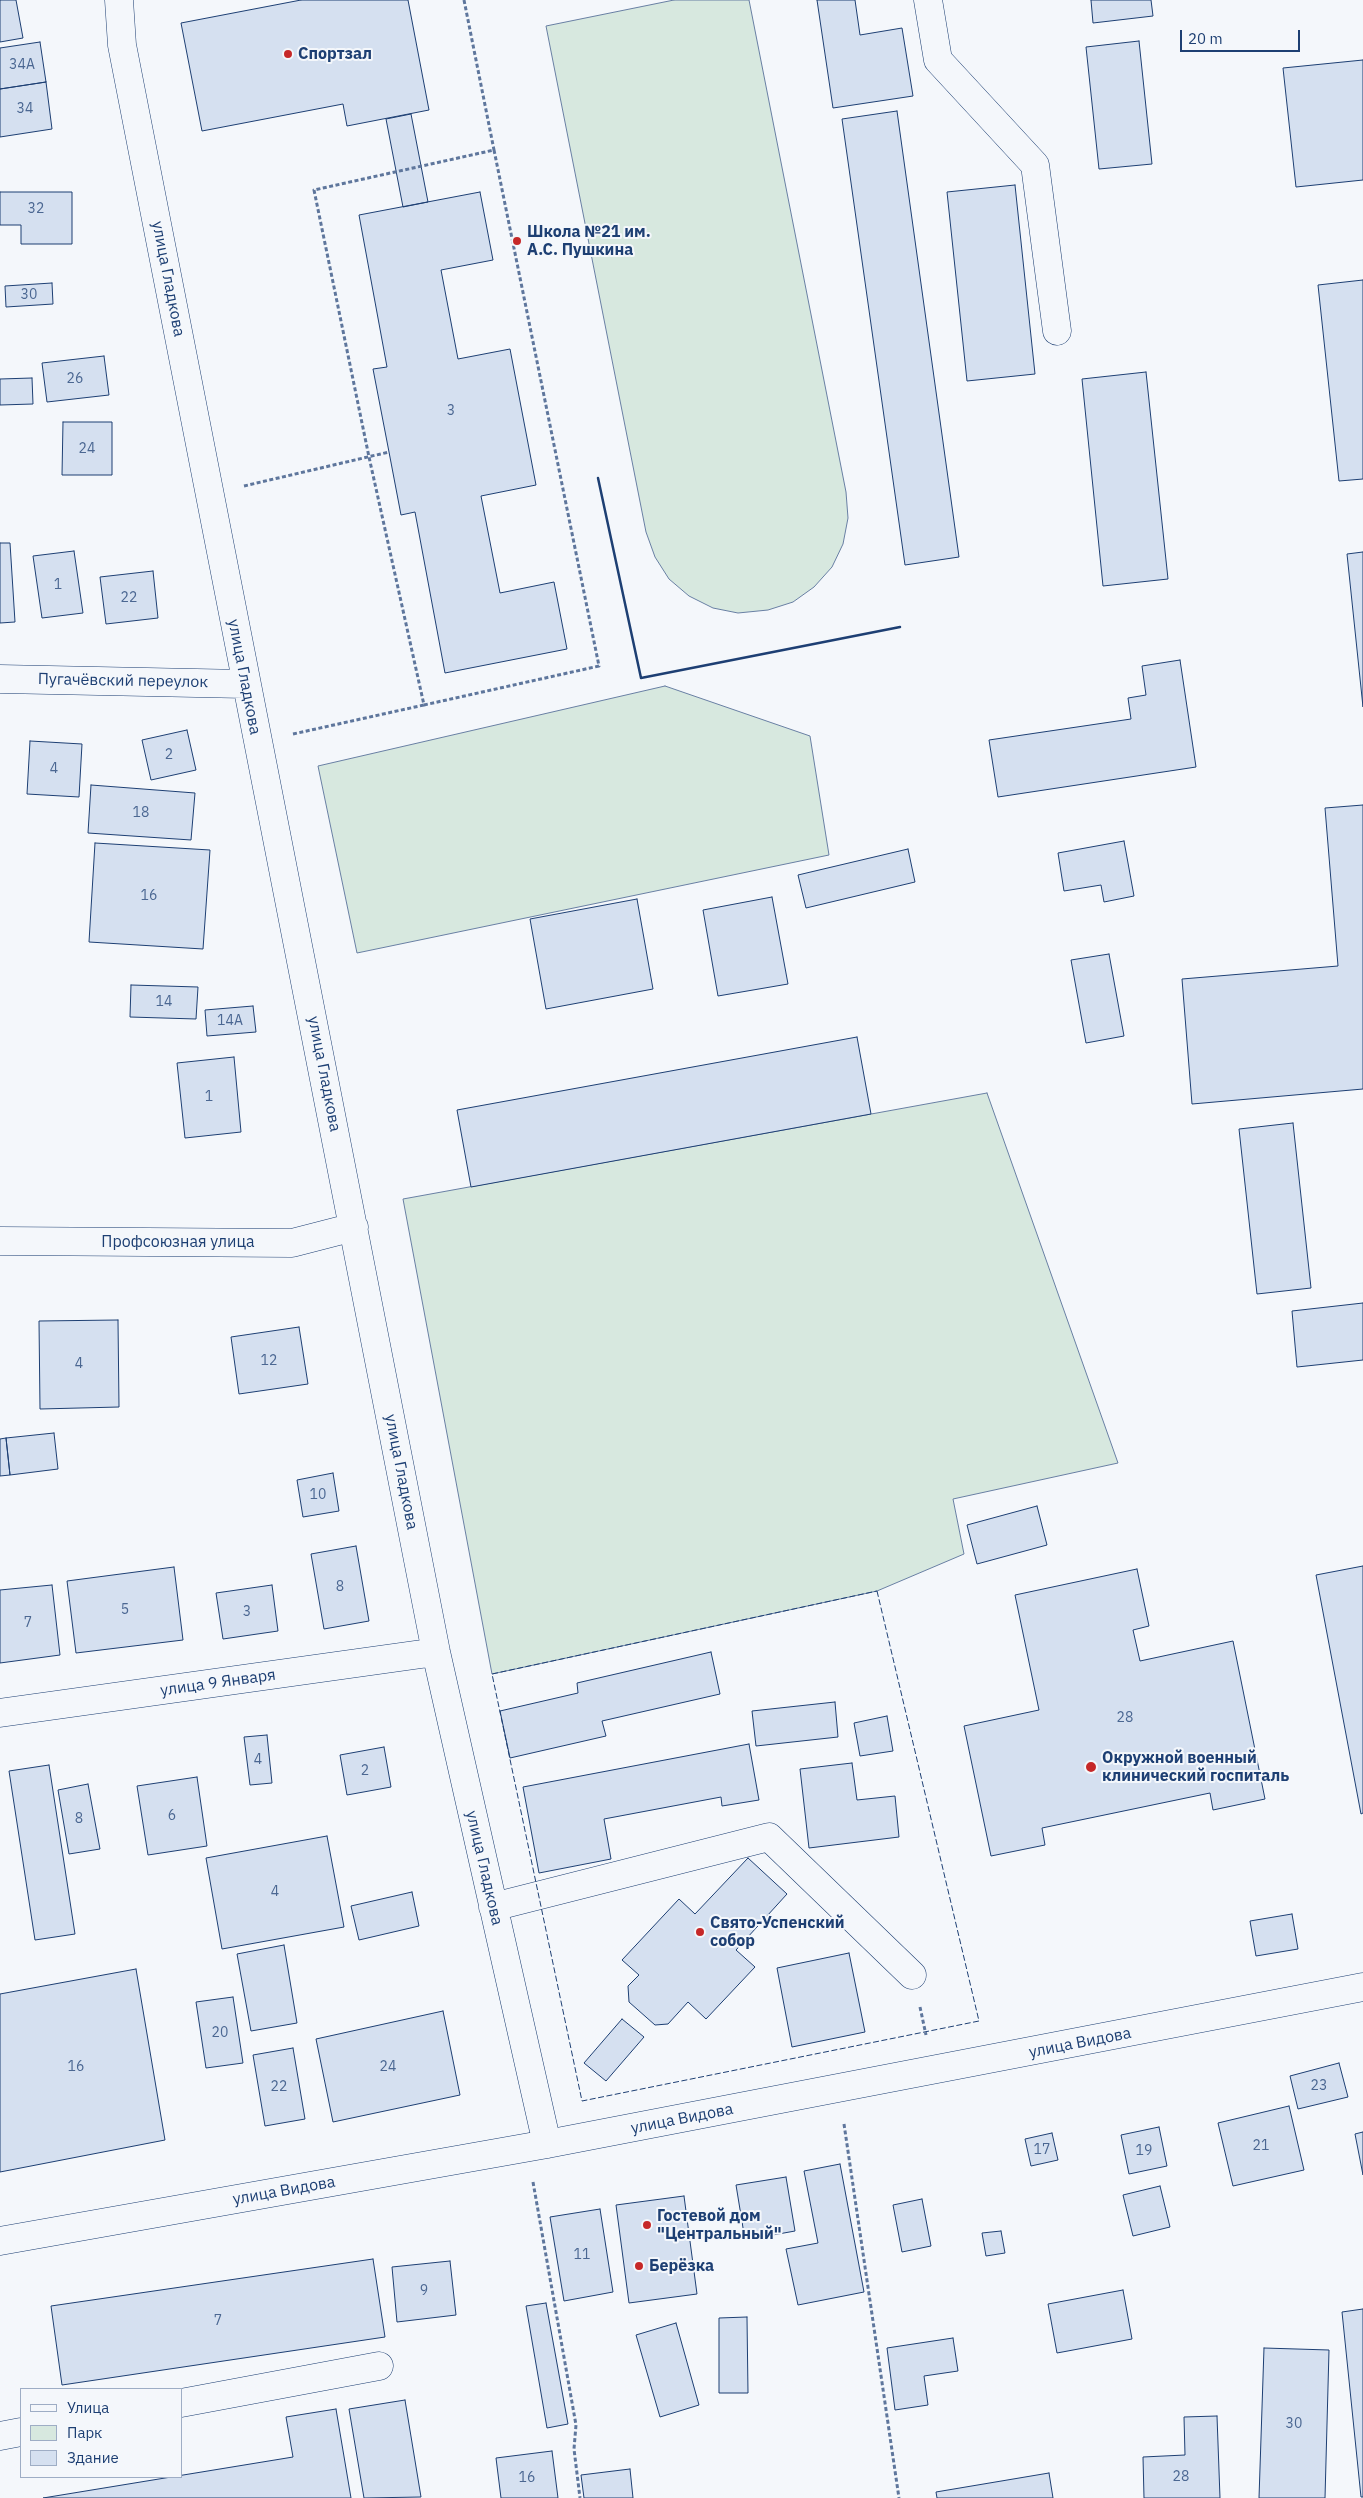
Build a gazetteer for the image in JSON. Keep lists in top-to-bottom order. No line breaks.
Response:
{"streets":{"street":["улица Гладкова","Пугачёвский переулок","Профсоюзная улица","улица 9 Января","улица Видова"]},"crossings":[["улица Гладкова","Пугачёвский переулок"],["улица Гладкова","Профсоюзная улица"],["улица Гладкова","улица 9 Января"],["улица Гладкова","улица Видова"]],"places":["Спортзал","Школа №21 им. А.С. Пушкина","Окружной военный клинический госпиталь","Свято-Успенский собор","Гостевой дом \"Центральный\"","Берёзка"],"house_numbers":["34А","34","32","30","26","3","24","1","22","2","4","18","16","14","14А","1","12","4","10","8","5","3","7","28","4","2","6","8","4","20","16","24","23","22","21","17","19","11","9","7","30","28","16"],"legend":["Улица","Парк","Здание"],"scale_bar":"20 m"}
